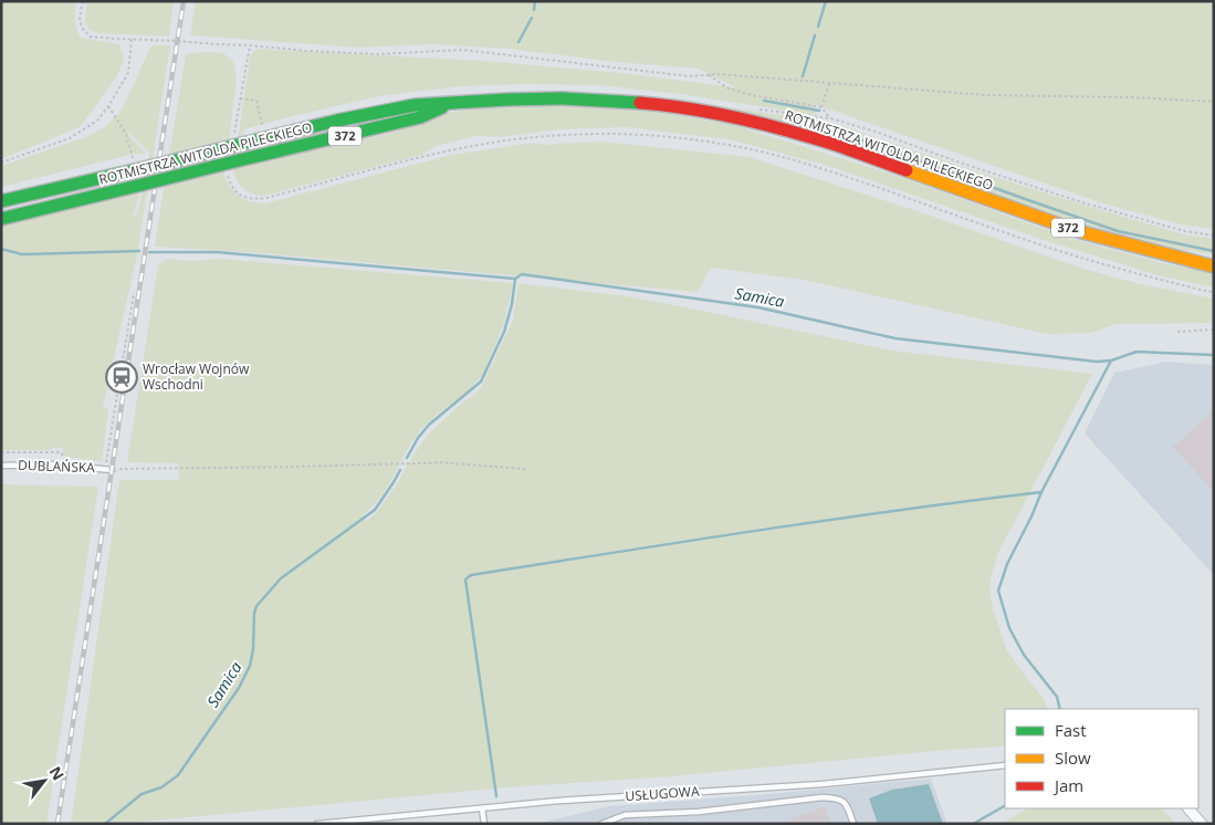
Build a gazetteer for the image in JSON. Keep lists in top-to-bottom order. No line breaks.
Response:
{"streets":{"main road":["372","ROTMISTRZA WITOLDA PILECKIEGO"],"lane":["DUBLAŃSKA","USŁUGOWA"]},"water":["Samica"],"places":{"station":["Wrocław Wojnów Wschodni"]},"legend":["Fast","Slow","Jam"],"north":"top right"}
